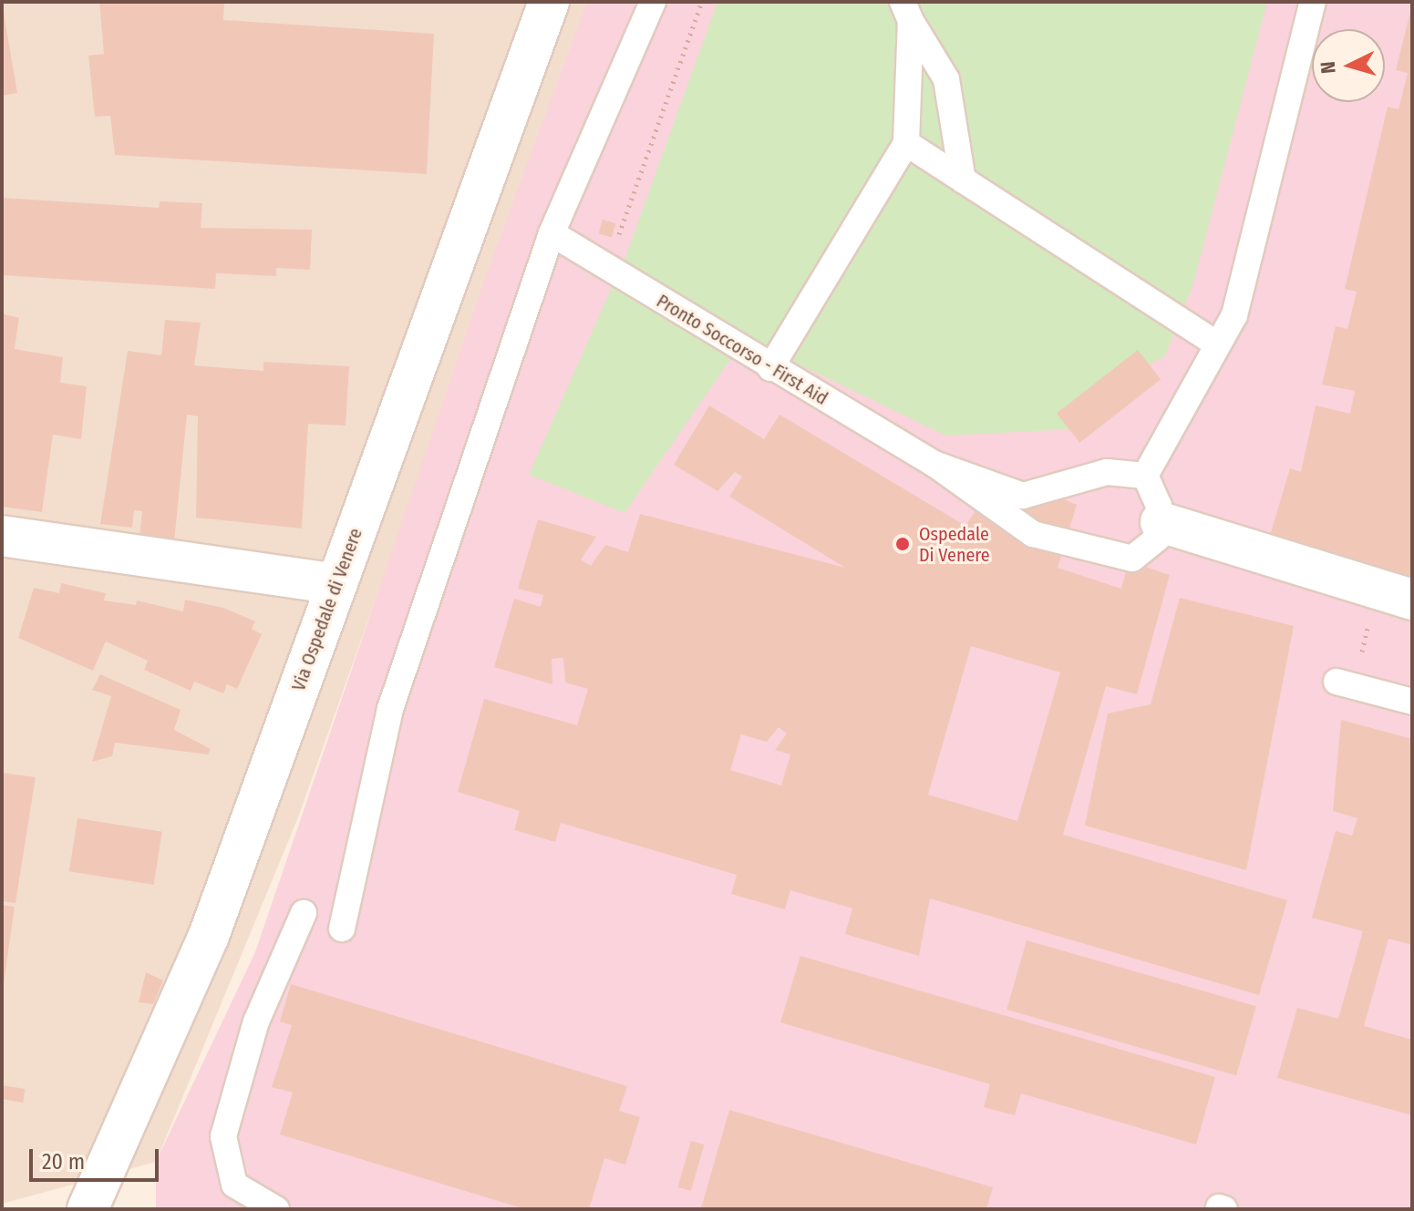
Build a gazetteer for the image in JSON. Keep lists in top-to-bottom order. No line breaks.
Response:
{"streets":{"street":["Via Ospedale di Venere"],"lane":["Pronto Soccorso - First Aid"]},"places":["Ospedale Di Venere"],"scale_bar":"20 m","north":"left"}
